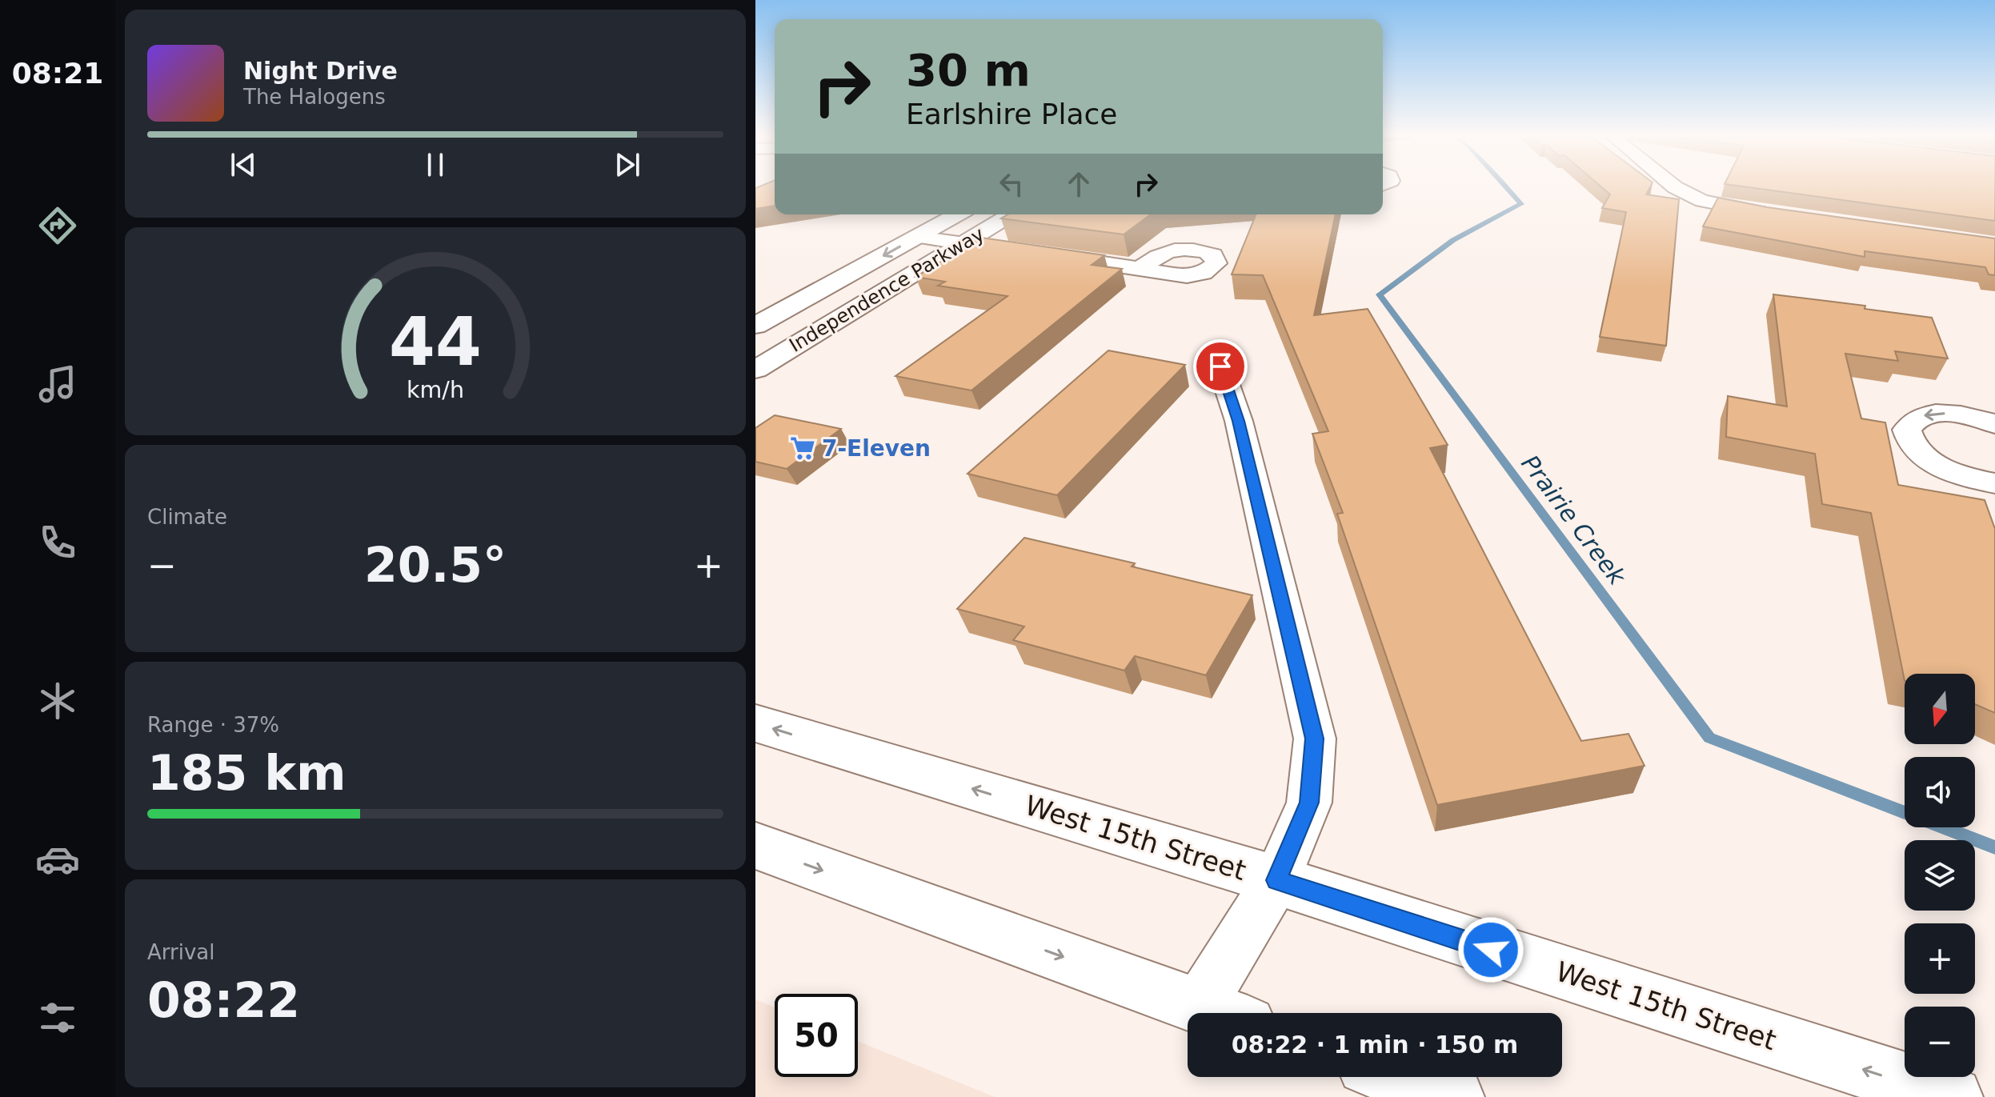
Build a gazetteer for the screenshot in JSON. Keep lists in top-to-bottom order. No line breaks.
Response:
{"streets":{"main road":["Independence Parkway","West 15th Street"]},"water":["Prairie Creek"],"places":{"supermarket":["7-Eleven"]},"north":"bottom","page":{"tabs":"08:21","turn":["30 m","Earlshire Place"],"song":["Night Drive","The Halogens"],"tile":["Climate",["Range · 37%","185 km"],["Arrival","08:22"]],"heat":["−","20.5°","+"],"map_buttons":["+","−"],"limit":"50","trip":"08:22 · 1 min · 150 m","gauge":["44","km/h"]}}
